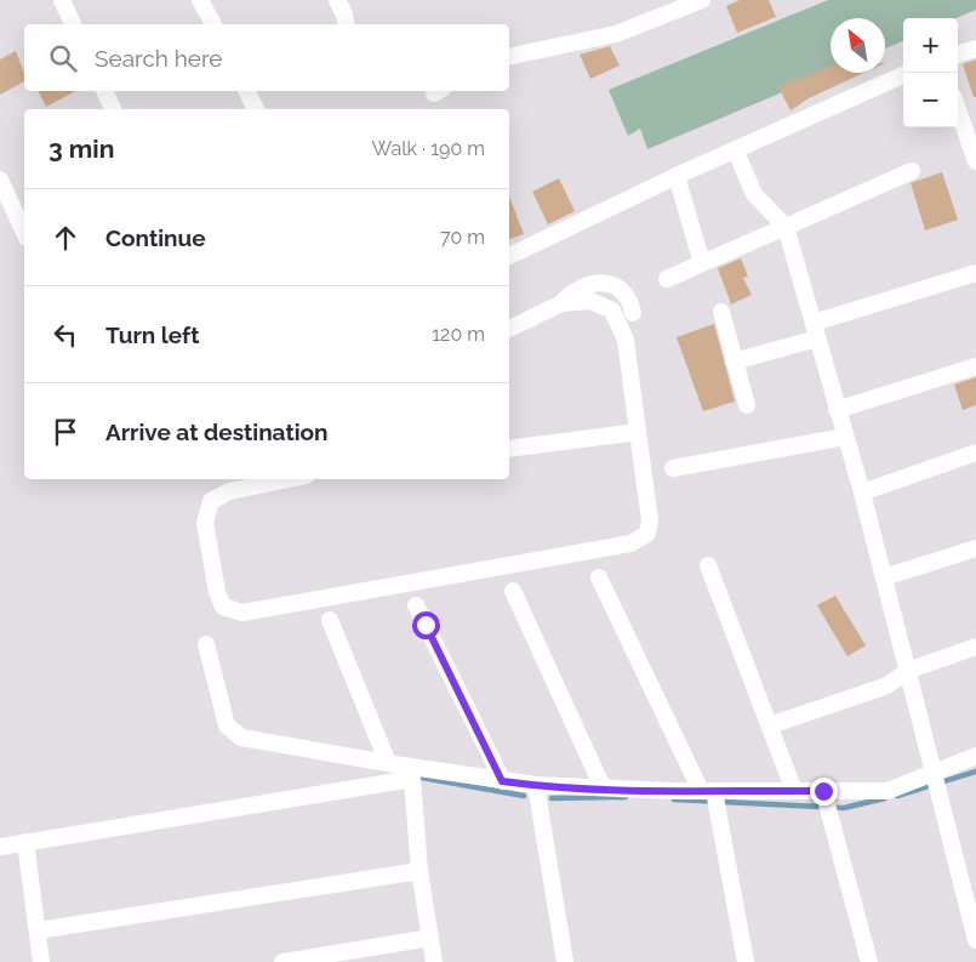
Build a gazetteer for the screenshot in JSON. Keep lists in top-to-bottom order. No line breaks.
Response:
{"north":"top left","page":{"map_buttons":["+","−"],"search":"Search here","heading":["3 min","Walk · 190 m"],"list":[["Continue","70 m"],["Turn left","120 m"],"Arrive at destination"]}}
